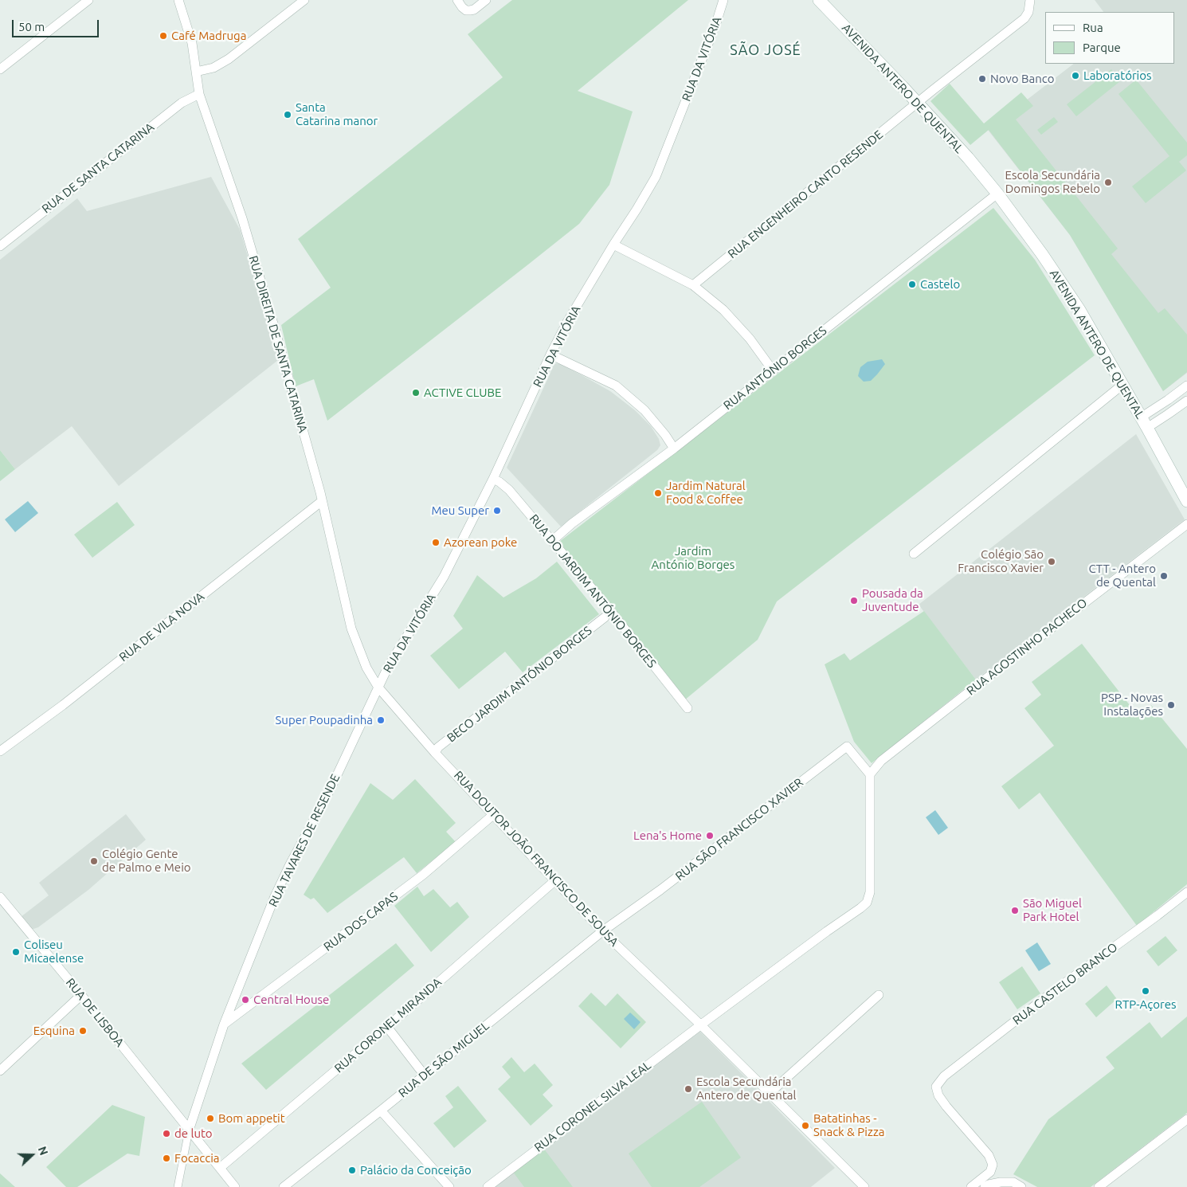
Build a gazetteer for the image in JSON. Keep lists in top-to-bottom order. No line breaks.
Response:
{"streets":{"main road":["AVENIDA ANTERO DE QUENTAL"],"street":["RUA DA VITÓRIA","RUA DE SANTA CATARINA","RUA ENGENHEIRO CANTO RESENDE","RUA DIREITA DE SANTA CATARINA","RUA ANTÓNIO BORGES","RUA DO JARDIM ANTÓNIO BORGES","RUA DE VILA NOVA","RUA AGOSTINHO PACHECO","BECO JARDIM ANTÓNIO BORGES","RUA SÃO FRANCISCO XAVIER","RUA TAVARES DE RESENDE","RUA DOUTOR JOÃO FRANCISCO DE SOUSA","RUA DOS CAPAS","RUA CASTELO BRANCO","RUA DE LISBOA","RUA CORONEL MIRANDA","RUA DE SÃO MIGUEL","RUA CORONEL SILVA LEAL"]},"crossings":[["RUA DA VITÓRIA","RUA DIREITA DE SANTA CATARINA"],["RUA DA VITÓRIA","RUA DO JARDIM ANTÓNIO BORGES"],["RUA DA VITÓRIA","RUA TAVARES DE RESENDE"],["RUA DA VITÓRIA","RUA DOUTOR JOÃO FRANCISCO DE SOUSA"],["AVENIDA ANTERO DE QUENTAL","RUA ENGENHEIRO CANTO RESENDE"],["AVENIDA ANTERO DE QUENTAL","RUA ANTÓNIO BORGES"],["RUA DE SANTA CATARINA","RUA DIREITA DE SANTA CATARINA"],["RUA DIREITA DE SANTA CATARINA","RUA DE VILA NOVA"],["RUA DIREITA DE SANTA CATARINA","RUA TAVARES DE RESENDE"],["RUA DIREITA DE SANTA CATARINA","RUA DOUTOR JOÃO FRANCISCO DE SOUSA"],["RUA ANTÓNIO BORGES","RUA DO JARDIM ANTÓNIO BORGES"],["RUA AGOSTINHO PACHECO","RUA SÃO FRANCISCO XAVIER"],["RUA AGOSTINHO PACHECO","RUA CORONEL SILVA LEAL"],["BECO JARDIM ANTÓNIO BORGES","RUA DOUTOR JOÃO FRANCISCO DE SOUSA"],["RUA SÃO FRANCISCO XAVIER","RUA DOUTOR JOÃO FRANCISCO DE SOUSA"],["RUA SÃO FRANCISCO XAVIER","RUA DE SÃO MIGUEL"],["RUA SÃO FRANCISCO XAVIER","RUA CORONEL SILVA LEAL"],["RUA TAVARES DE RESENDE","RUA DOUTOR JOÃO FRANCISCO DE SOUSA"],["RUA TAVARES DE RESENDE","RUA DOS CAPAS"],["RUA TAVARES DE RESENDE","RUA DE LISBOA"],["RUA DOUTOR JOÃO FRANCISCO DE SOUSA","RUA DOS CAPAS"],["RUA DOUTOR JOÃO FRANCISCO DE SOUSA","RUA CORONEL MIRANDA"],["RUA DOUTOR JOÃO FRANCISCO DE SOUSA","RUA DE SÃO MIGUEL"],["RUA DOUTOR JOÃO FRANCISCO DE SOUSA","RUA CORONEL SILVA LEAL"],["RUA DE LISBOA","RUA CORONEL MIRANDA"]],"districts":["SÃO JOSÉ"],"parks":["Jardim António Borges"],"places":["Café Madruga","Laboratórios","Novo Banco","Santa Catarina manor","Escola Secundária Domingos Rebelo","Castelo","ACTIVE CLUBE","Jardim Natural Food & Coffee","Meu Super","Azorean poke","Colégio São Francisco Xavier","CTT - Antero de Quental","Pousada da Juventude","PSP - Novas Instalações","Super Poupadinha","Lena's Home","Colégio Gente de Palmo e Meio","São Miguel Park Hotel","Coliseu Micaelense","RTP-Açores","Central House","Esquina","Escola Secundária Antero de Quental","Bom appetit","Batatinhas - Snack & Pizza","de luto","Focaccia","Palácio da Conceição"],"legend":["Rua","Parque"],"scale_bar":"50 m","north":"right"}
